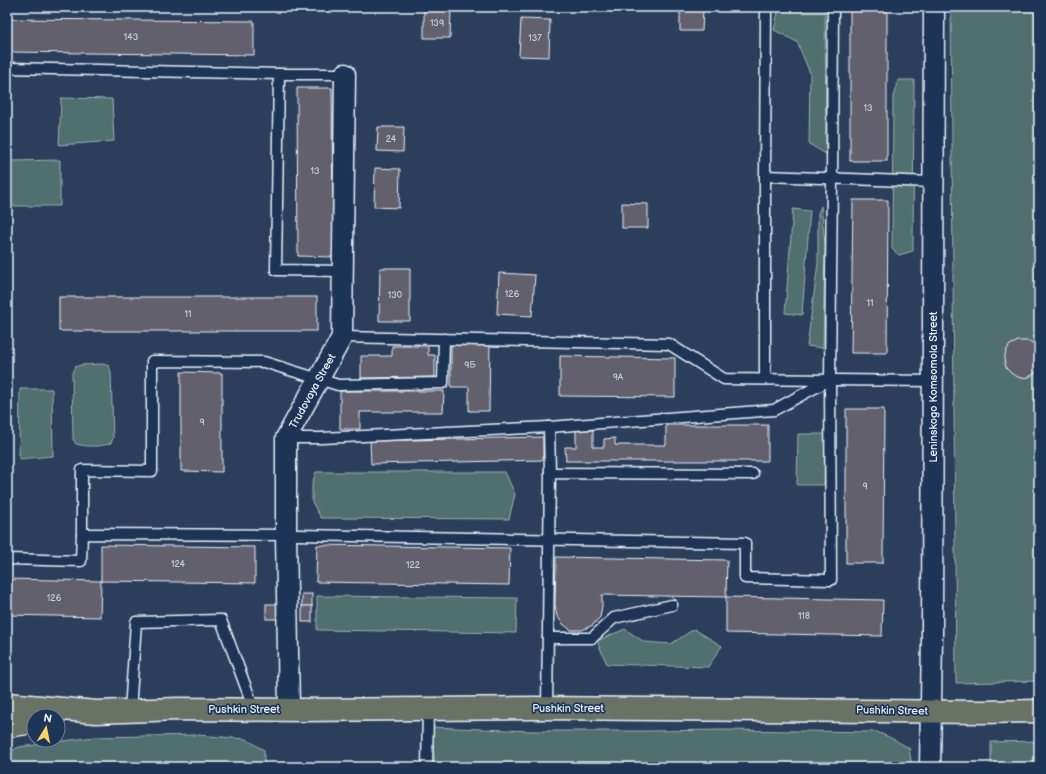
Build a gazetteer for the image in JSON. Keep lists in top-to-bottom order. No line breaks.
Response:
{"streets":{"main road":["Pushkin Street"],"street":["Leninskogo Komsomola Street","Trudovaya Street"]},"crossings":[["Leninskogo Komsomola Street","Pushkin Street"],["Trudovaya Street","Pushkin Street"]],"house_numbers":["139","143","137","13","24","13","126","130","11","11","9Б","9А","9","9","124","122","126","118"],"north":"top"}
